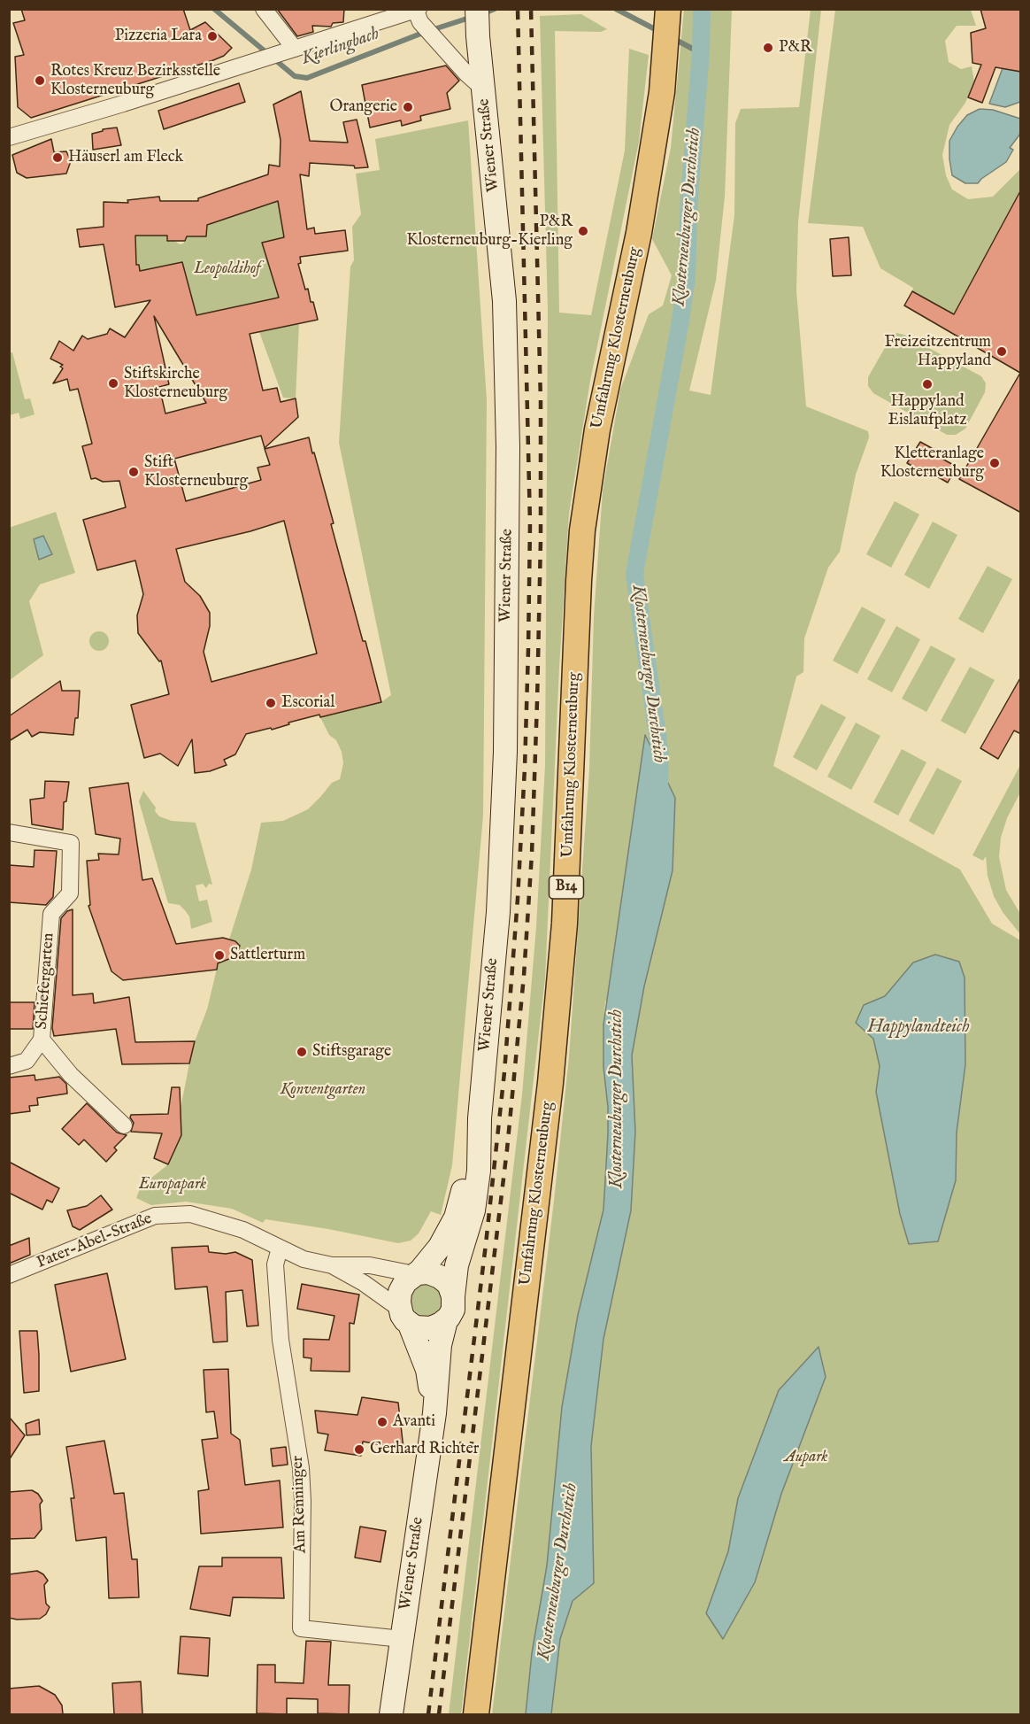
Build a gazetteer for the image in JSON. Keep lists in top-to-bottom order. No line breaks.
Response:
{"streets":{"main road":["Umfahrung Klosterneuburg","B14"],"street":["Wiener Straße","Schiefergarten","Pater-Abel-Straße","Am Renninger"]},"crossings":[["Wiener Straße","Pater-Abel-Straße"],["Wiener Straße","Am Renninger"],["Pater-Abel-Straße","Am Renninger"]],"water":["Kierlingbach","Klosterneuburger Durchstich","Happylandteich"],"parks":["Leopoldihof","Konventgarten","Europapark","Aupark"],"places":["Pizzeria Lara","P&R","Rotes Kreuz Bezirksstelle Klosterneuburg","Orangerie","Häuserl am Fleck","P&R Klosterneuburg-Kierling","Freizeitzentrum Happyland","Stiftskirche Klosterneuburg","Happyland Eislaufplatz","Kletteranlage Klosterneuburg","Stift Klosterneuburg","Escorial","Sattlerturm","Stiftsgarage","Avanti","Gerhard Richter"]}
